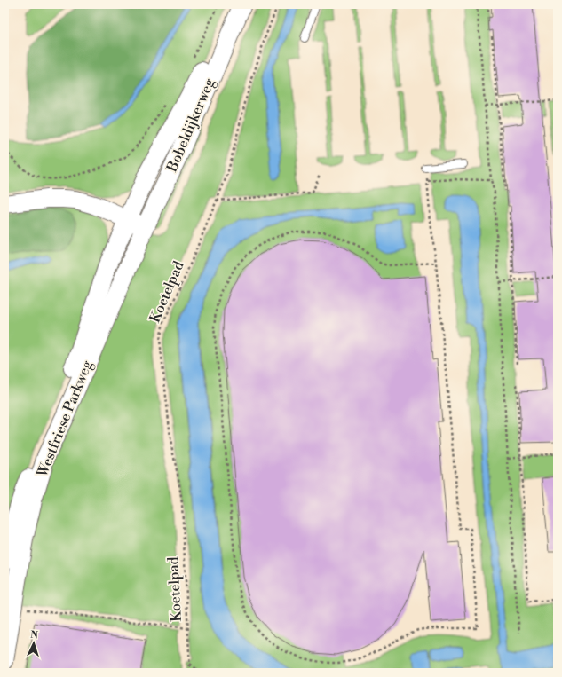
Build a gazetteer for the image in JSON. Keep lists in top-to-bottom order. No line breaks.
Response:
{"streets":{"street":["Bobeldijkerweg","Westfriese Parkweg"],"path":["Koetelpad"]},"crossings":[["Bobeldijkerweg","Westfriese Parkweg"]],"north":"top"}
